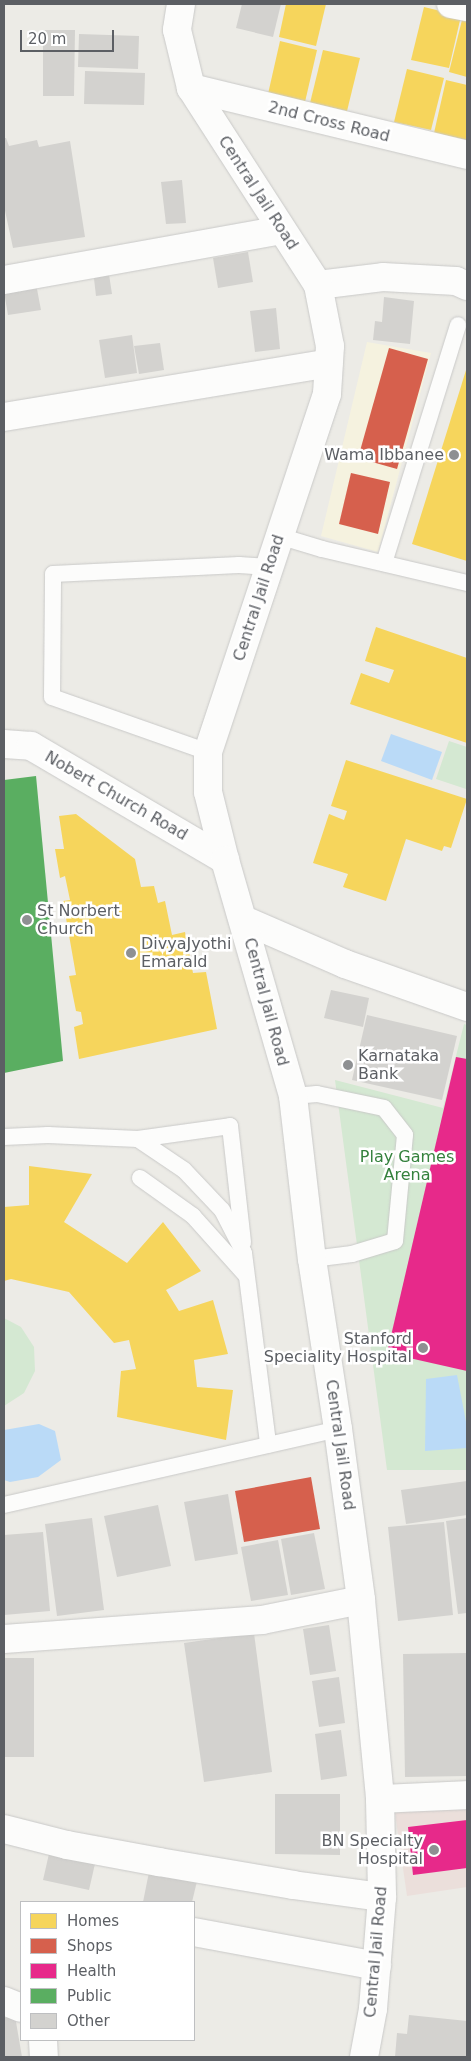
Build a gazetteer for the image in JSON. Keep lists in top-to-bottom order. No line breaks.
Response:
{"streets":{"street":["2nd Cross Road","Central Jail Road","Nobert Church Road"]},"crossings":[["2nd Cross Road","Central Jail Road"],["Central Jail Road","Nobert Church Road"]],"parks":["Play Games Arena"],"places":["Wama Ibbanee","St Norbert Church","DivyaJyothi Emarald","Karnataka Bank","Stanford Speciality Hospital","BN Specialty Hospital"],"legend":["Homes","Shops","Health","Public","Other"],"scale_bar":"20 m"}
